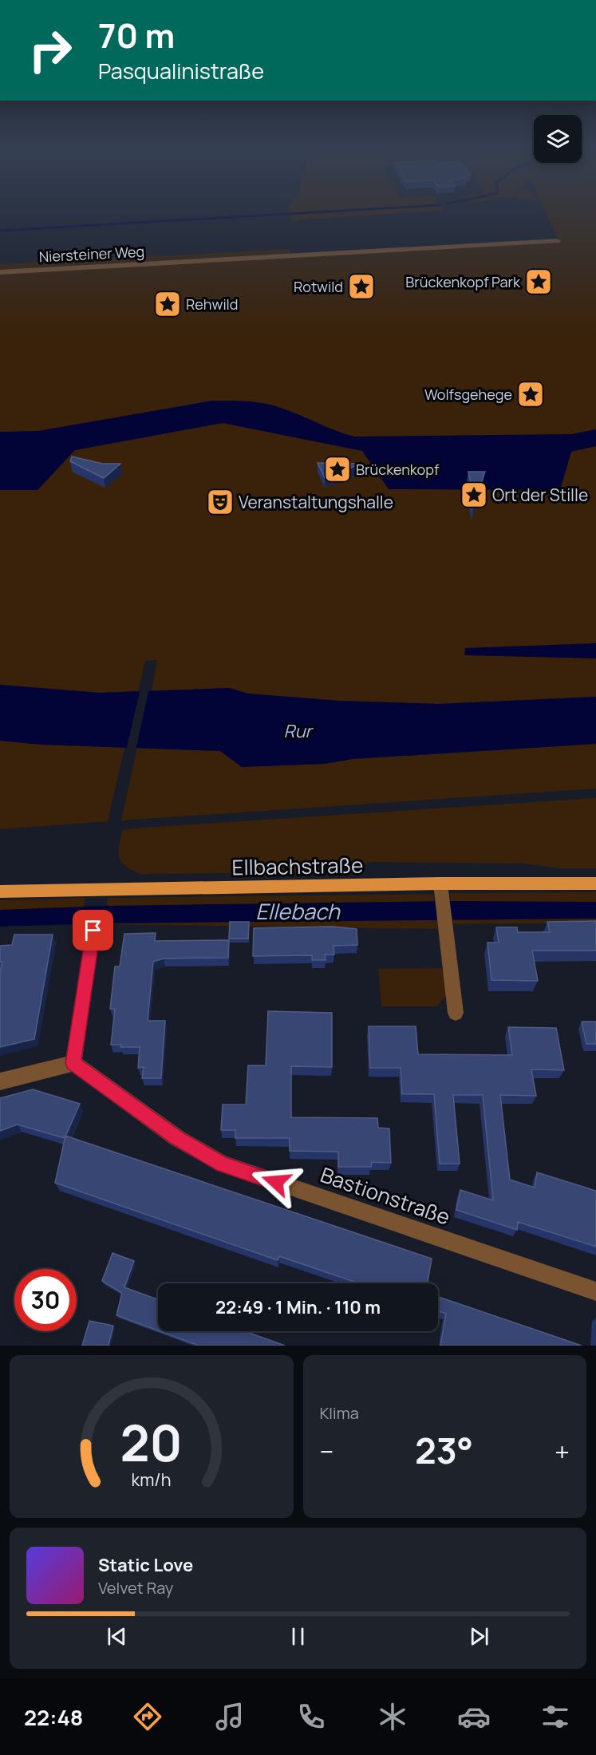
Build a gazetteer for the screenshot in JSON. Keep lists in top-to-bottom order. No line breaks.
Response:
{"streets":{"main road":["Ellbachstraße"],"street":["Niersteiner Weg","Bastionstraße"]},"water":["Rur","Ellebach"],"places":{"place":["Brückenkopf Park","Rotwild","Rehwild","Wolfsgehege","Brückenkopf","Ort der Stille"],"theatre":["Veranstaltungshalle"]},"page":{"turn":["70 m","Pasqualinistraße"],"limit":"30","trip":"22:49 · 1 Min. · 110 m","tile":"Klima","heat":["−","23°","+"],"song":["Static Love","Velvet Ray"],"tabs":"22:48","gauge":["20","km/h"]}}
